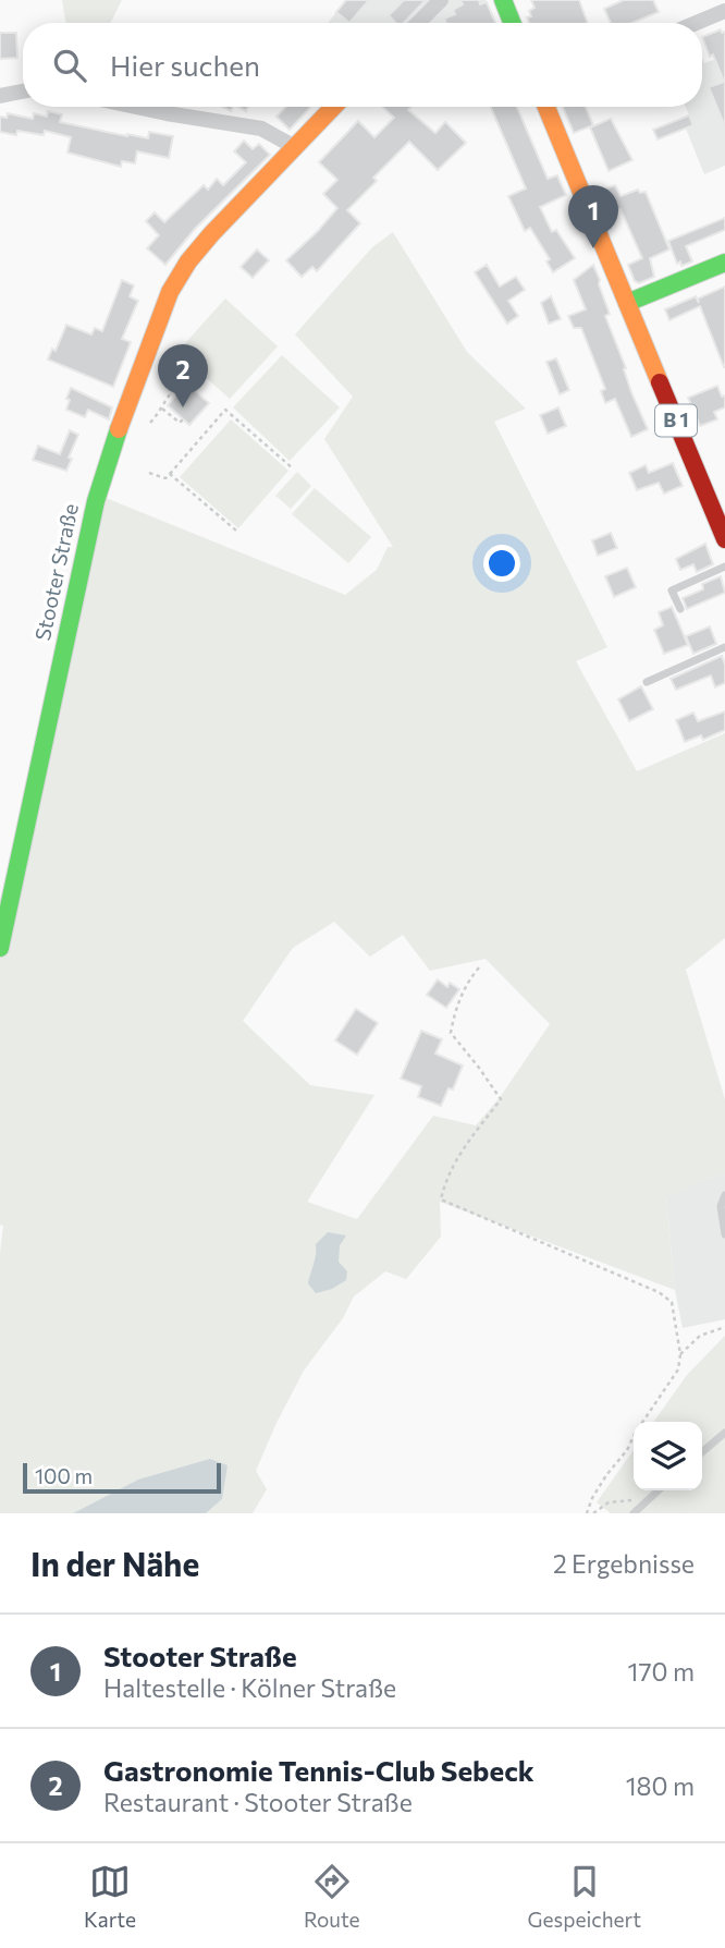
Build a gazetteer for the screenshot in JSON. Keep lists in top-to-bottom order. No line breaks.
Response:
{"streets":{"street":["B 1","Stooter Straße"]},"scale_bar":"100 m","page":{"search":"Hier suchen","pins":["1","2"],"scale":"100 m","heading":["In der Nähe","2 Ergebnisse"],"list":[{"mark":"1","name":"Stooter Straße","note":"Haltestelle · Kölner Straße","value":"170 m"},{"mark":"2","name":"Gastronomie Tennis-Club Sebeck","note":"Restaurant · Stooter Straße","value":"180 m"}],"nav":["Karte","Route","Gespeichert"]}}
